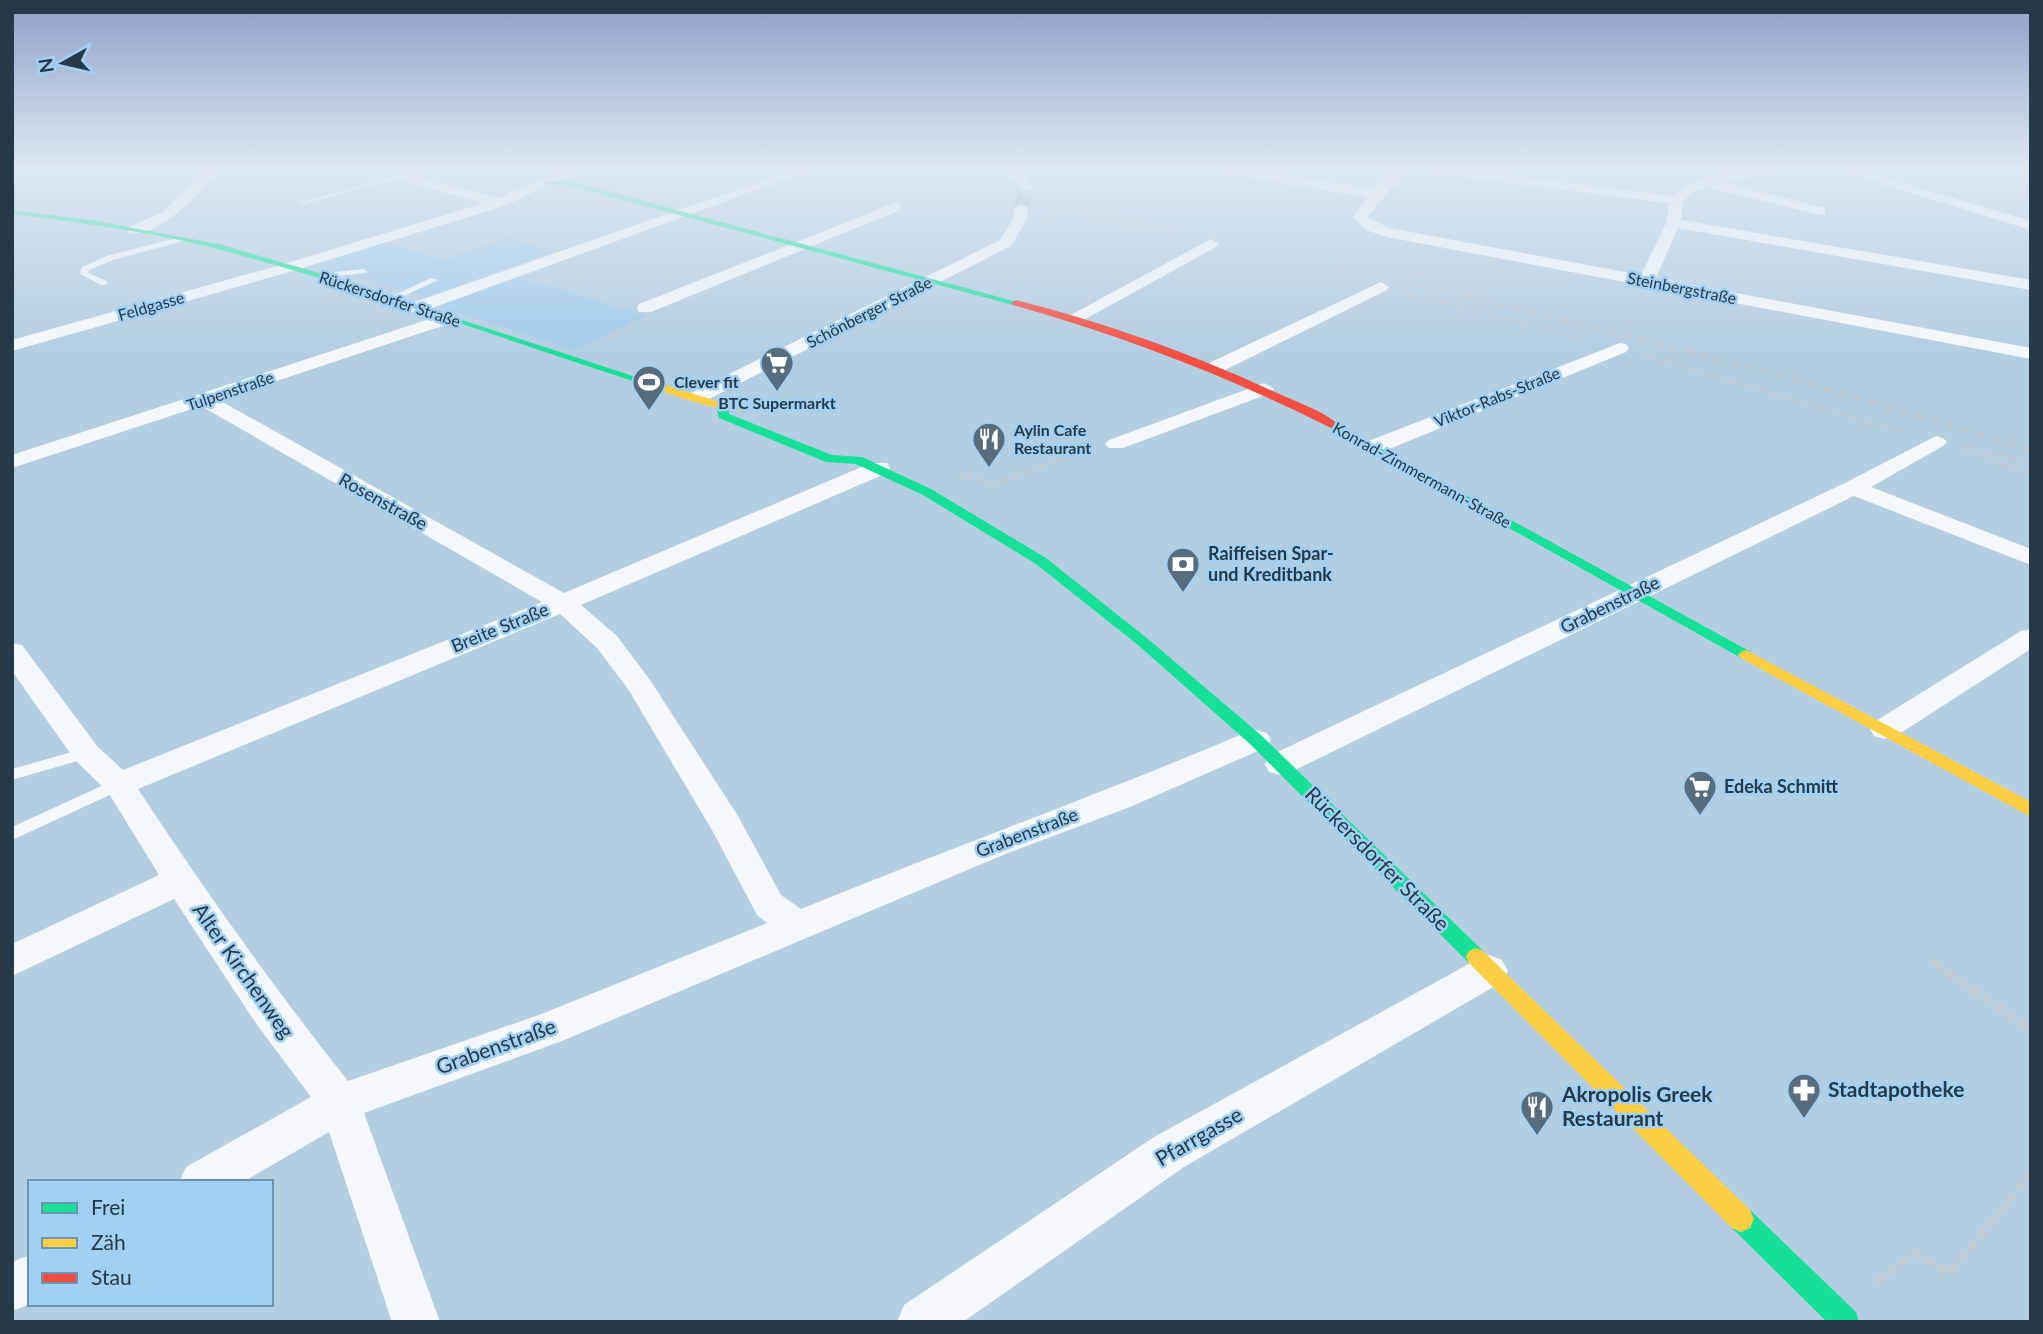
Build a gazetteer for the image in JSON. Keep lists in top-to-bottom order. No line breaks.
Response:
{"streets":{"main road":["Rückersdorfer Straße","Konrad-Zimmermann-Straße"],"street":["Steinbergstraße","Feldgasse","Schönberger Straße","Tulpenstraße","Viktor-Rabs-Straße","Rosenstraße","Grabenstraße","Breite Straße","Alter Kirchenweg","Pfarrgasse"]},"crossings":[["Rückersdorfer Straße","Feldgasse"],["Rückersdorfer Straße","Schönberger Straße"],["Rückersdorfer Straße","Tulpenstraße"],["Rückersdorfer Straße","Grabenstraße"],["Rückersdorfer Straße","Breite Straße"],["Rückersdorfer Straße","Pfarrgasse"],["Schönberger Straße","Konrad-Zimmermann-Straße"],["Tulpenstraße","Rosenstraße"],["Viktor-Rabs-Straße","Konrad-Zimmermann-Straße"],["Konrad-Zimmermann-Straße","Grabenstraße"],["Rosenstraße","Breite Straße"],["Grabenstraße","Alter Kirchenweg"],["Breite Straße","Alter Kirchenweg"]],"places":{"supermarket":["BTC Supermarkt","Edeka Schmitt"],"sports":["Clever fit"],"restaurant":["Aylin Cafe Restaurant","Akropolis Greek Restaurant"],"bank":["Raiffeisen Spar- und Kreditbank"],"pharmacy":["Stadtapotheke"]},"legend":["Frei","Zäh","Stau"],"north":"left"}
